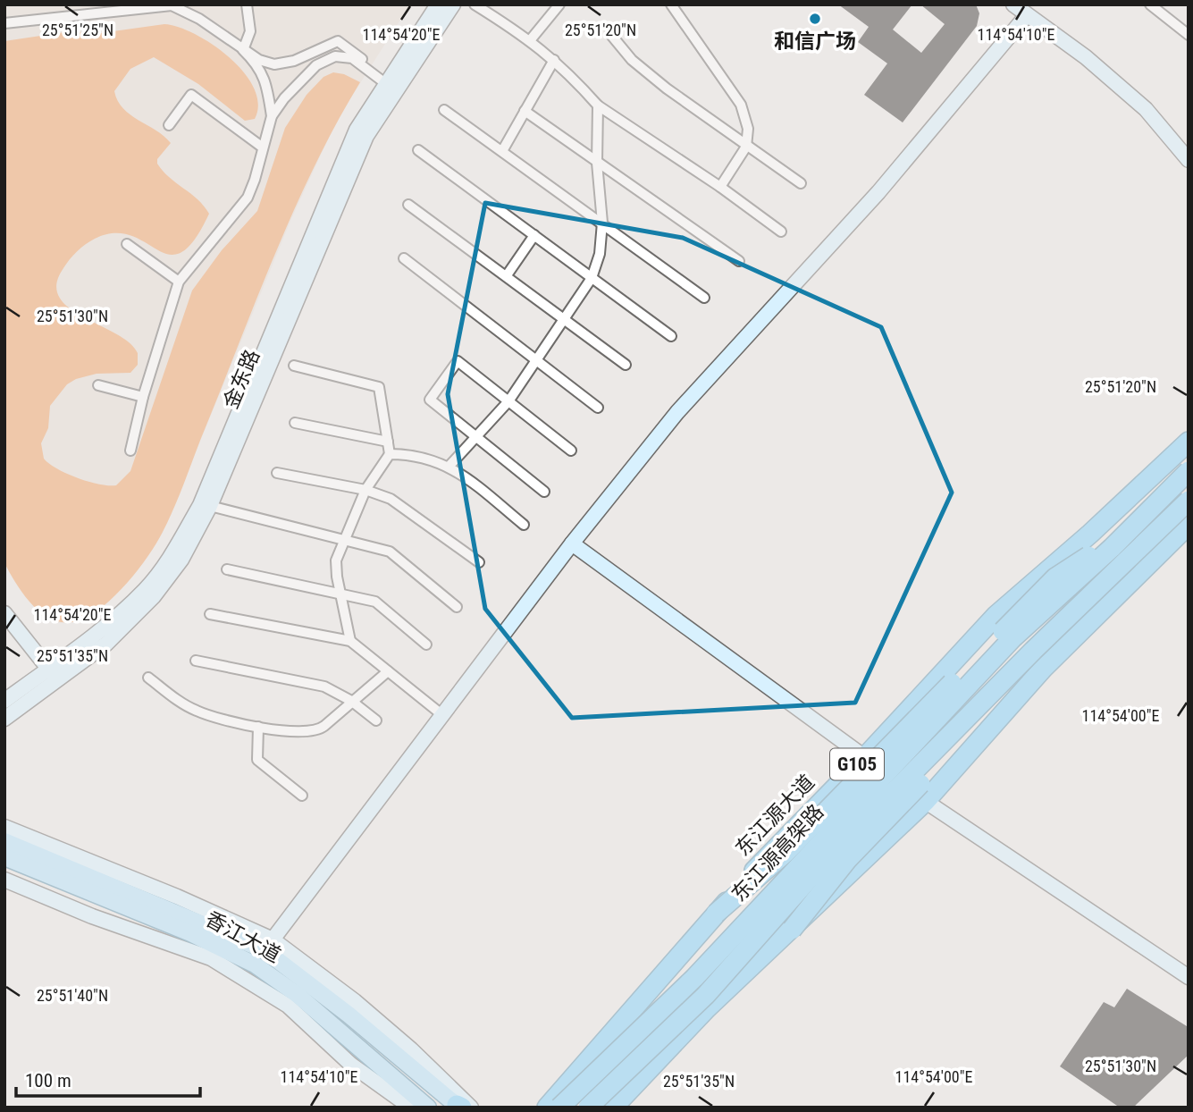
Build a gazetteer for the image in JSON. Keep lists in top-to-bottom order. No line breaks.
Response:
{"streets":{"highway":["G105","东江源大道","东江源高架路"],"main road":["香江大道"],"street":["金东路"]},"crossings":[["东江源大道","东江源高架路"]],"places":["和信广场"],"scale_bar":"100 m","coordinates":["25°51'25\"N","25°51'20\"N","114°54'20\"E","114°54'10\"E","25°51'30\"N","25°51'35\"N","114°54'00\"E","25°51'40\"N"]}
